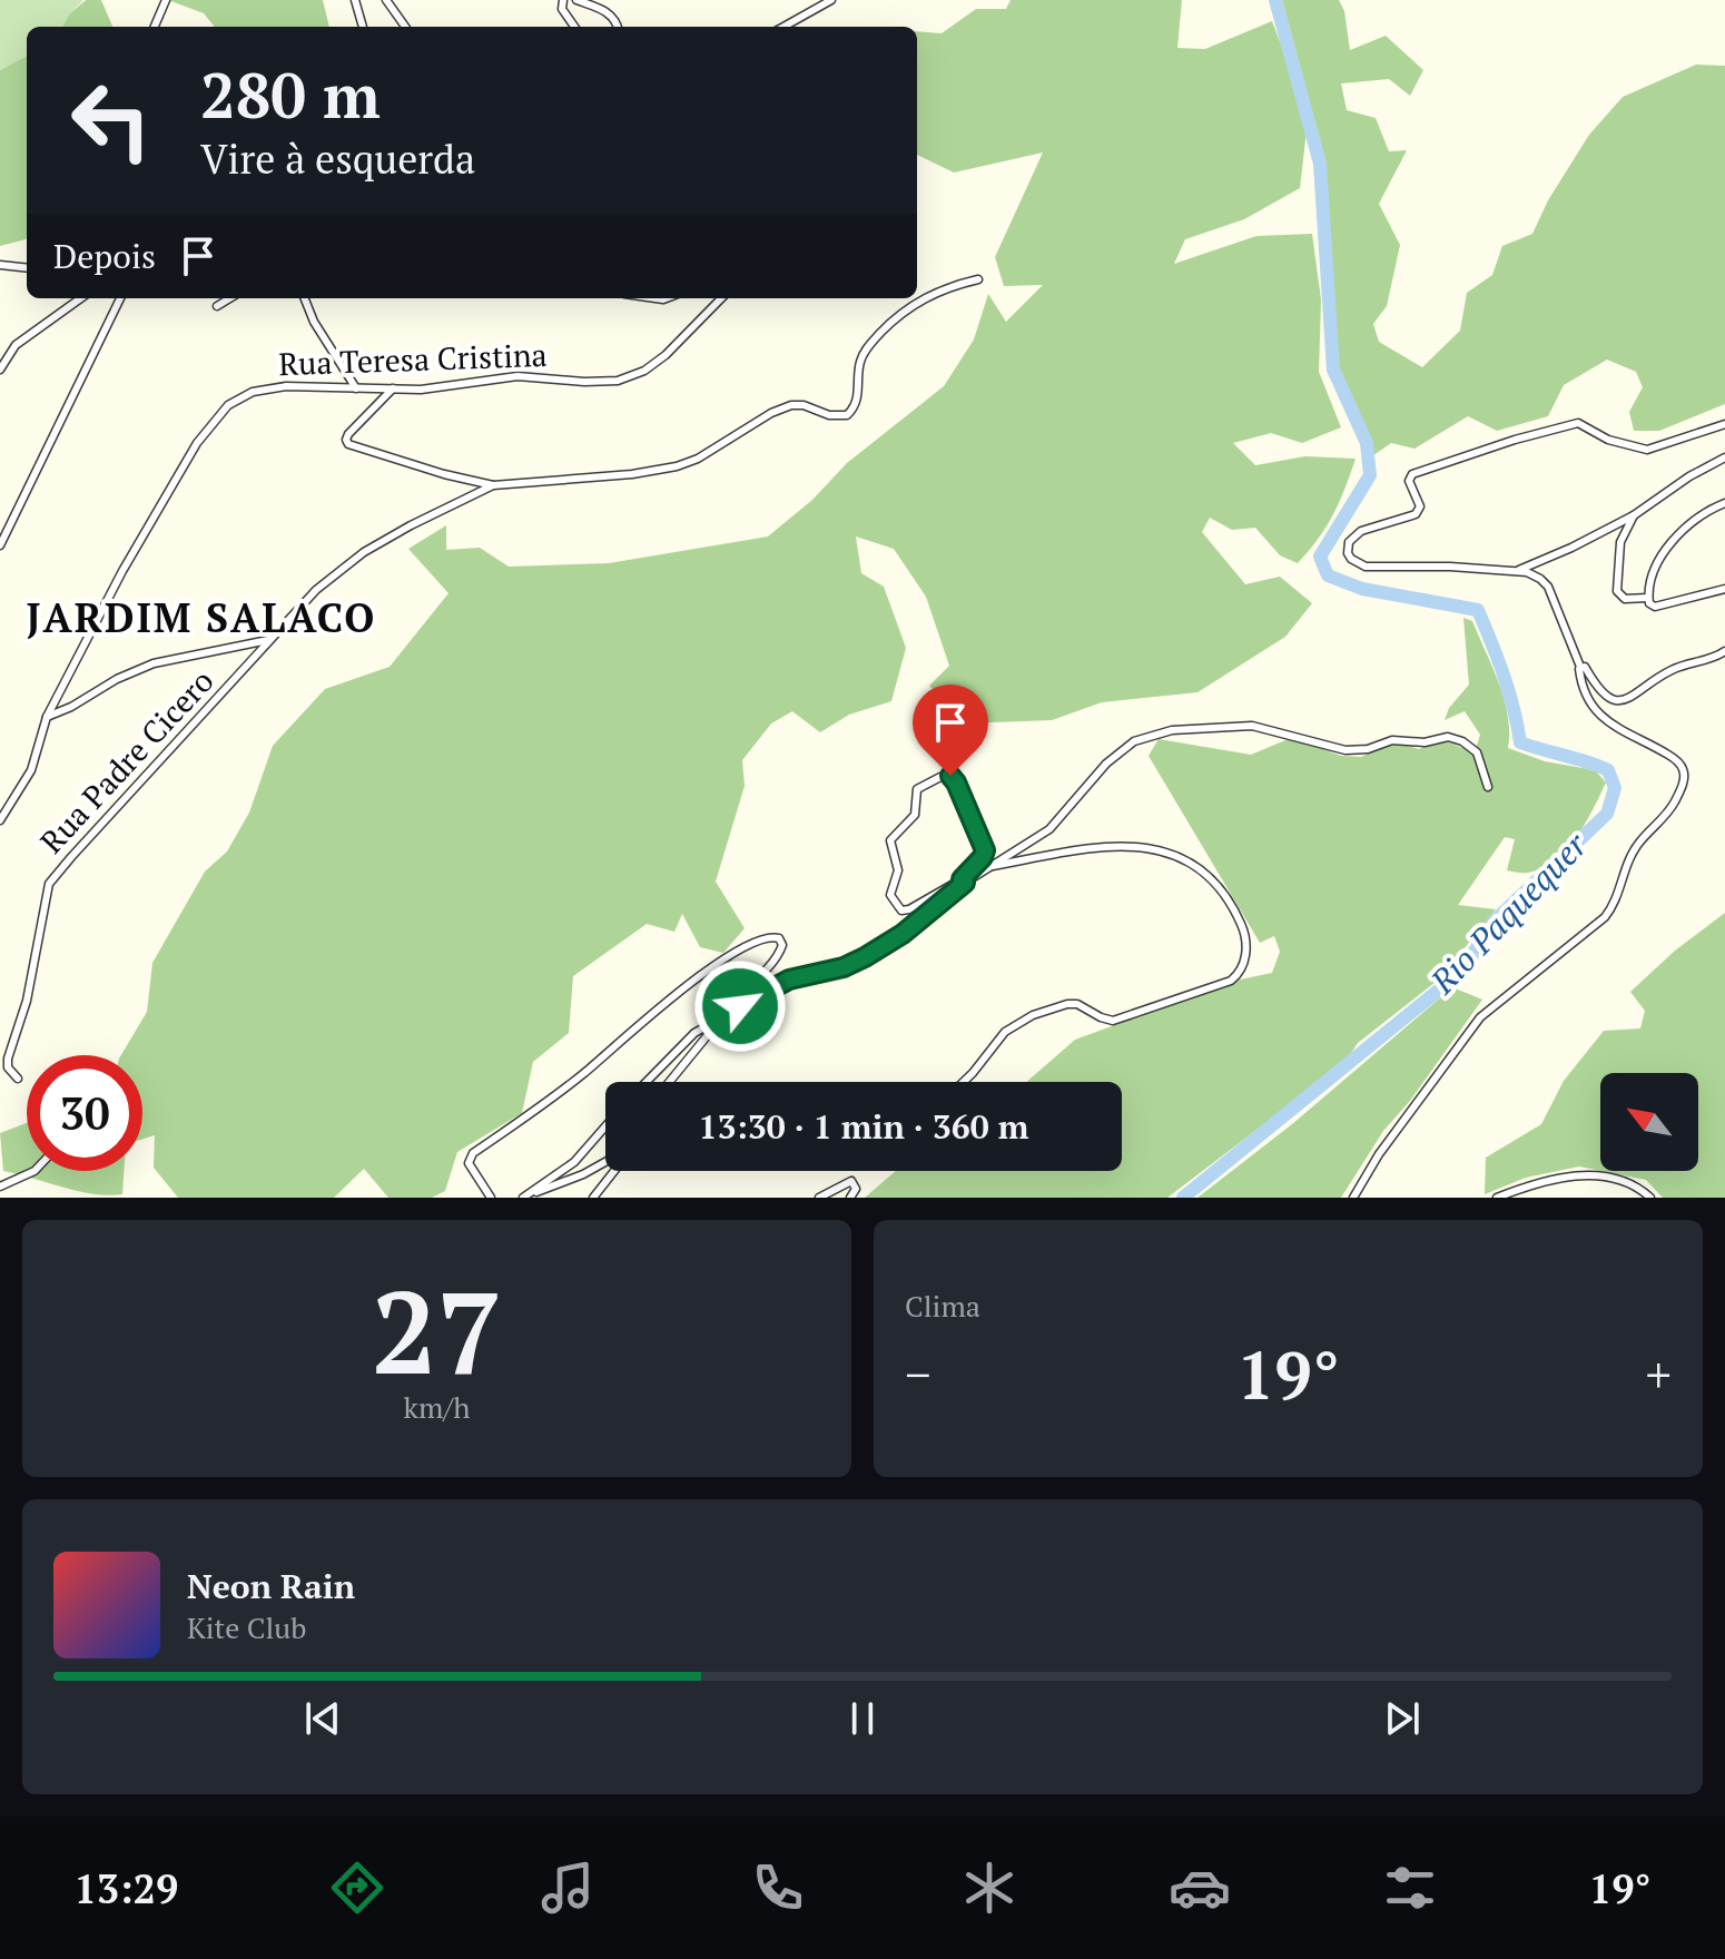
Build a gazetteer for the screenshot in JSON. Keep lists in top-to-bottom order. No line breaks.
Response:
{"streets":{"street":["Rua Teresa Cristina","Rua Padre Cicero"]},"districts":["JARDIM SALACO"],"water":["Rio Paquequer"],"north":"top left","page":{"turn":["280 m","Vire à esquerda"],"then":"Depois","limit":"30","trip":"13:30 · 1 min · 360 m","tile":[["27","km/h"],"Clima"],"heat":["−","19°","+"],"song":["Neon Rain","Kite Club"],"tabs":["13:29","19°"]}}
